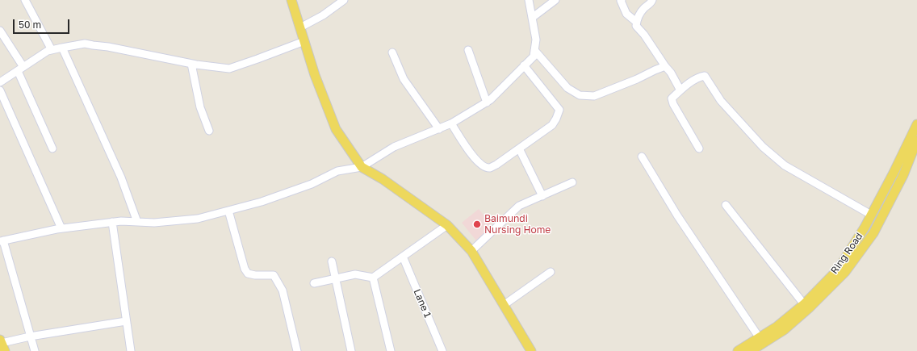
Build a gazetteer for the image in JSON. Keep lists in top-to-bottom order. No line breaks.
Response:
{"streets":{"main road":["Ring Road"],"street":["Lane 1"]},"places":["Baimundi Nursing Home"],"scale_bar":"50 m"}
